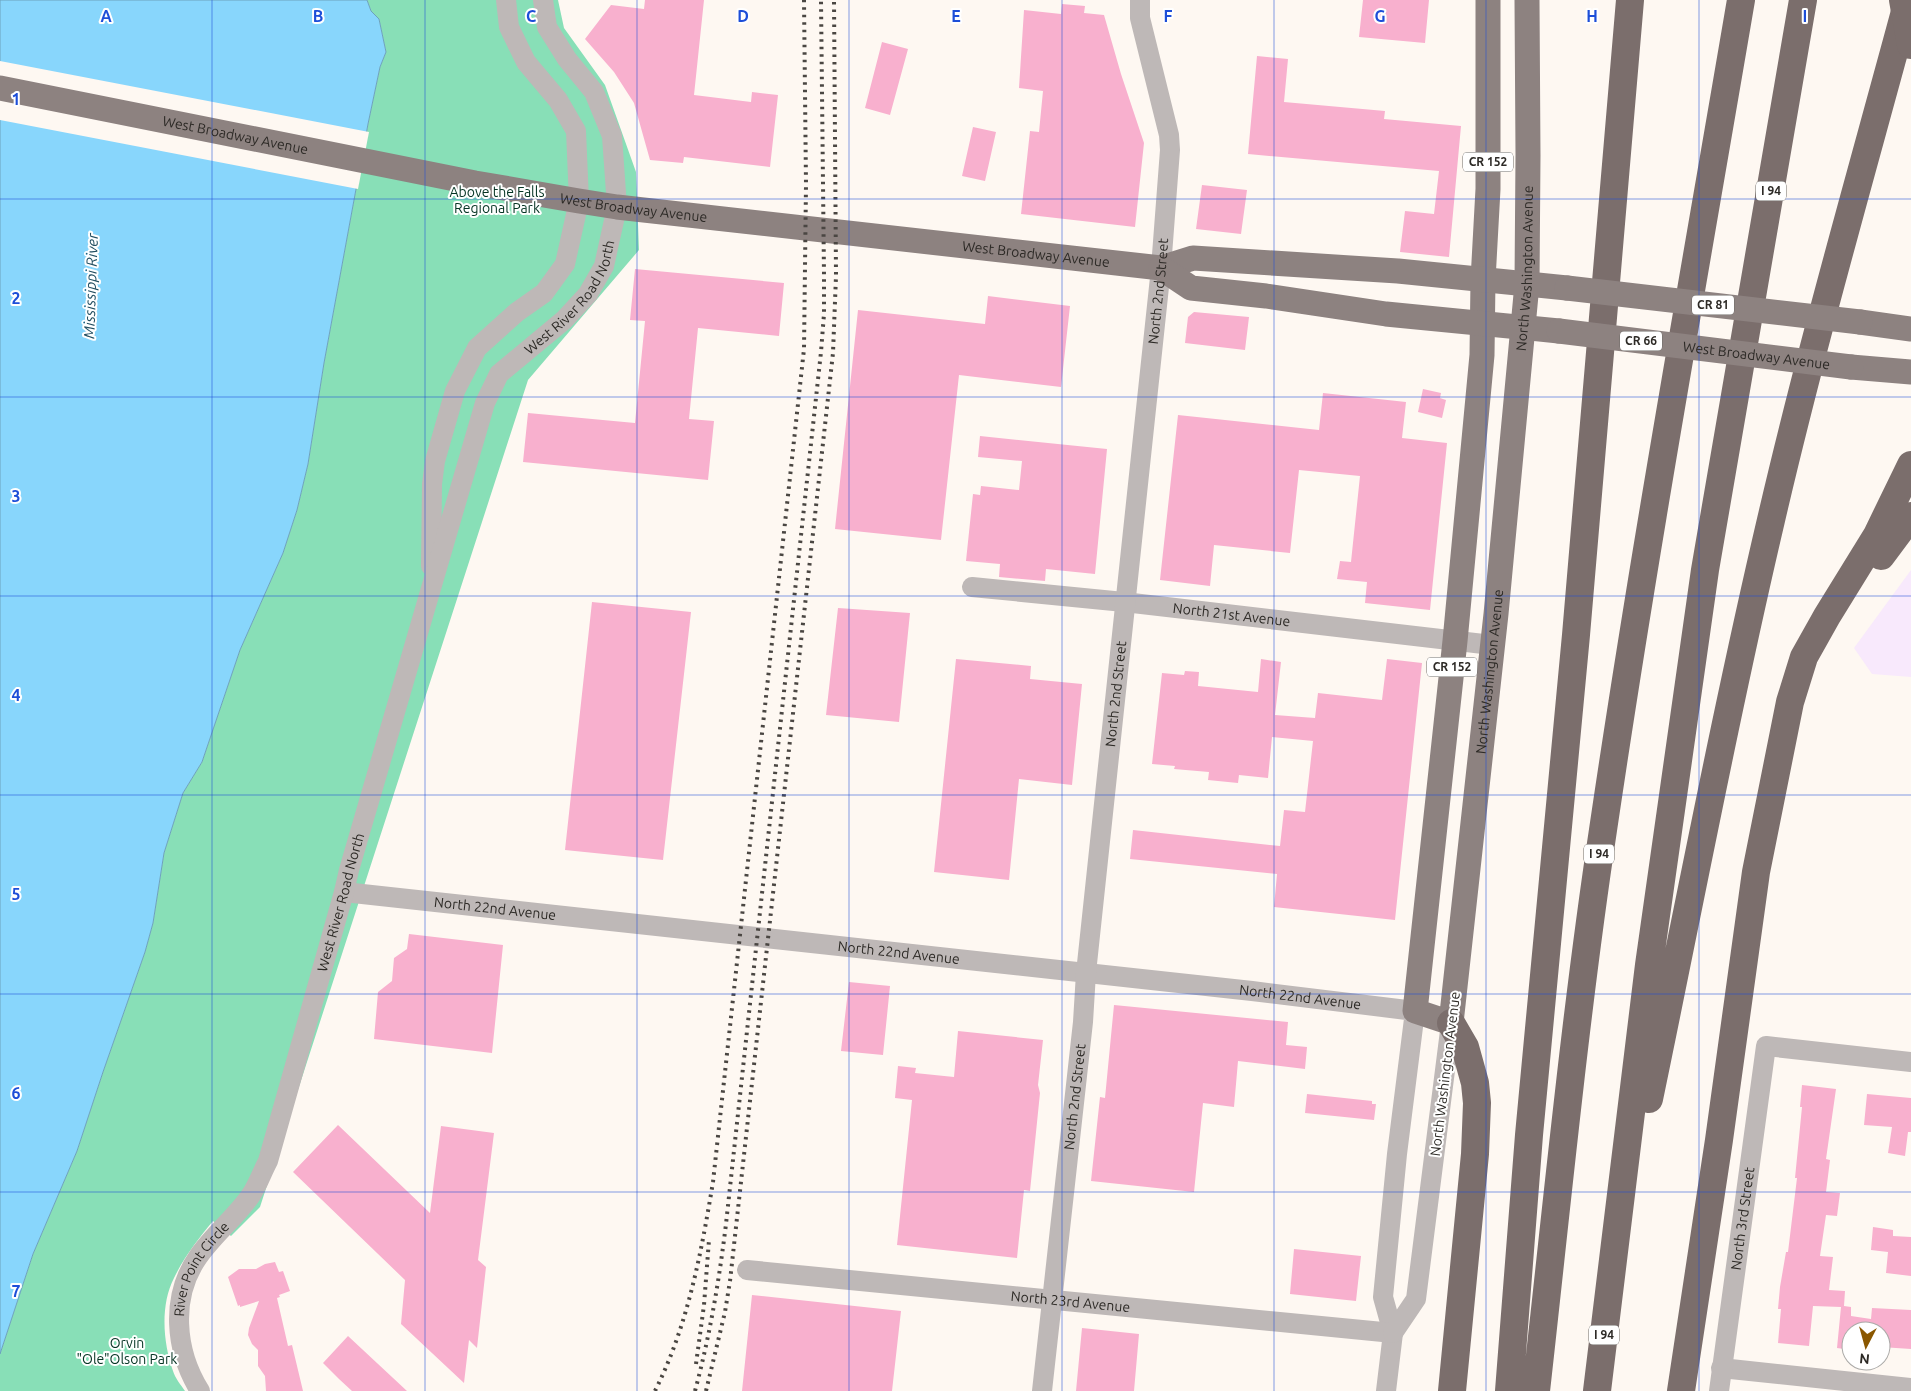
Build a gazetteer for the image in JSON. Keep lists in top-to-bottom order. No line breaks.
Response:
{"streets":{"highway":["I 94"],"main road":["West Broadway Avenue","CR 152","North Washington Avenue","CR 81","CR 66","North 22nd Avenue"],"street":["North 2nd Street","West River Road North","North 21st Avenue","North 3rd Street","River Point Circle","North 23rd Avenue"]},"crossings":[["West Broadway Avenue","North Washington Avenue"],["West Broadway Avenue","North 2nd Street"],["West Broadway Avenue","West River Road North"],["North Washington Avenue","North 21st Avenue"],["North Washington Avenue","North 22nd Avenue"],["North Washington Avenue","North 23rd Avenue"],["North 2nd Street","North 21st Avenue"],["North 2nd Street","North 22nd Avenue"],["North 2nd Street","North 23rd Avenue"],["West River Road North","North 22nd Avenue"],["West River Road North","River Point Circle"]],"water":["Mississippi River"],"parks":["Above the Falls Regional Park","Orvin \"Ole\"Olson Park"],"north":"bottom","grid":{"columns":["A","B","C","D","E","F","G","H","I"],"rows":["1","2","3","4","5","6","7"]}}
